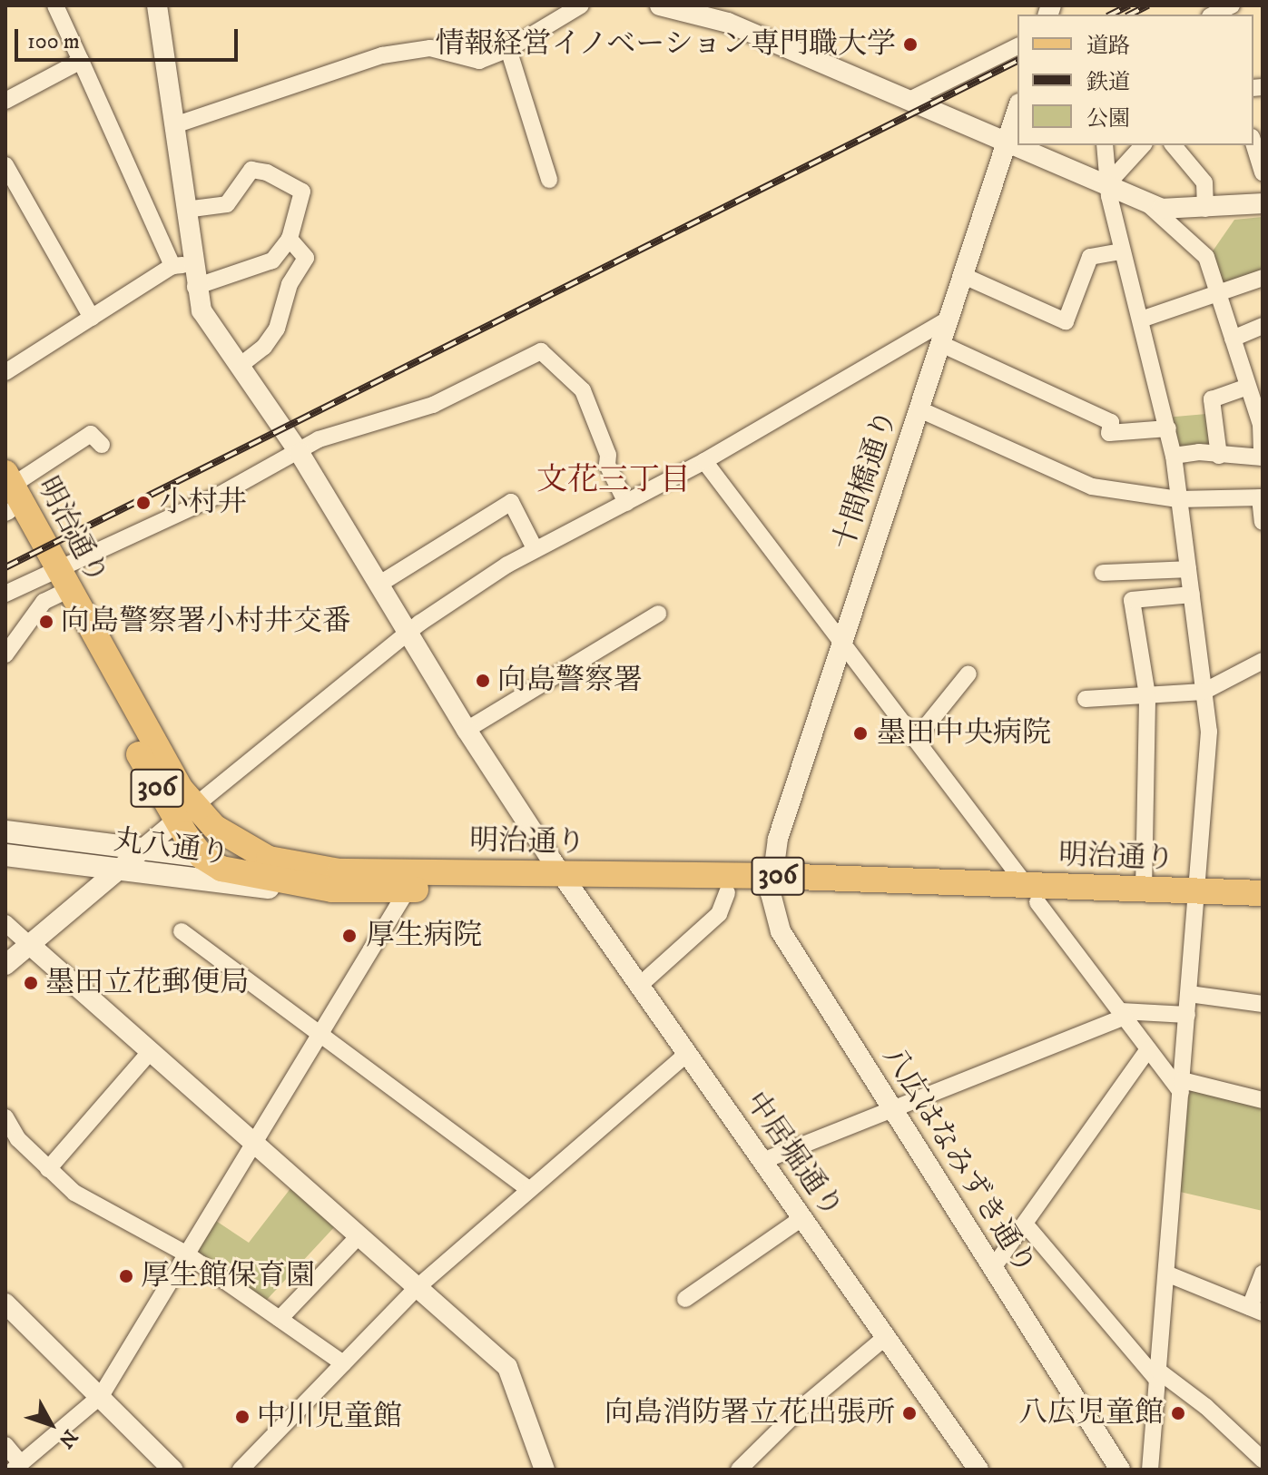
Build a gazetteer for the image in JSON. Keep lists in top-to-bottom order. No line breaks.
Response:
{"streets":{"main road":["明治通り","306","丸八通り"],"street":["十間橋通り","中居堀通り","八広はなみずき通り"]},"crossings":[["十間橋通り","明治通り"],["十間橋通り","八広はなみずき通り"],["明治通り","丸八通り"],["明治通り","中居堀通り"],["明治通り","八広はなみずき通り"]],"districts":["文花三丁目"],"places":["情報経営イノベーション専門職大学","小村井","向島警察署小村井交番","向島警察署","墨田中央病院","厚生病院","墨田立花郵便局","厚生館保育園","向島消防署立花出張所","八広児童館","中川児童館"],"legend":["道路","鉄道","公園"],"scale_bar":"100 m","north":"bottom right"}
